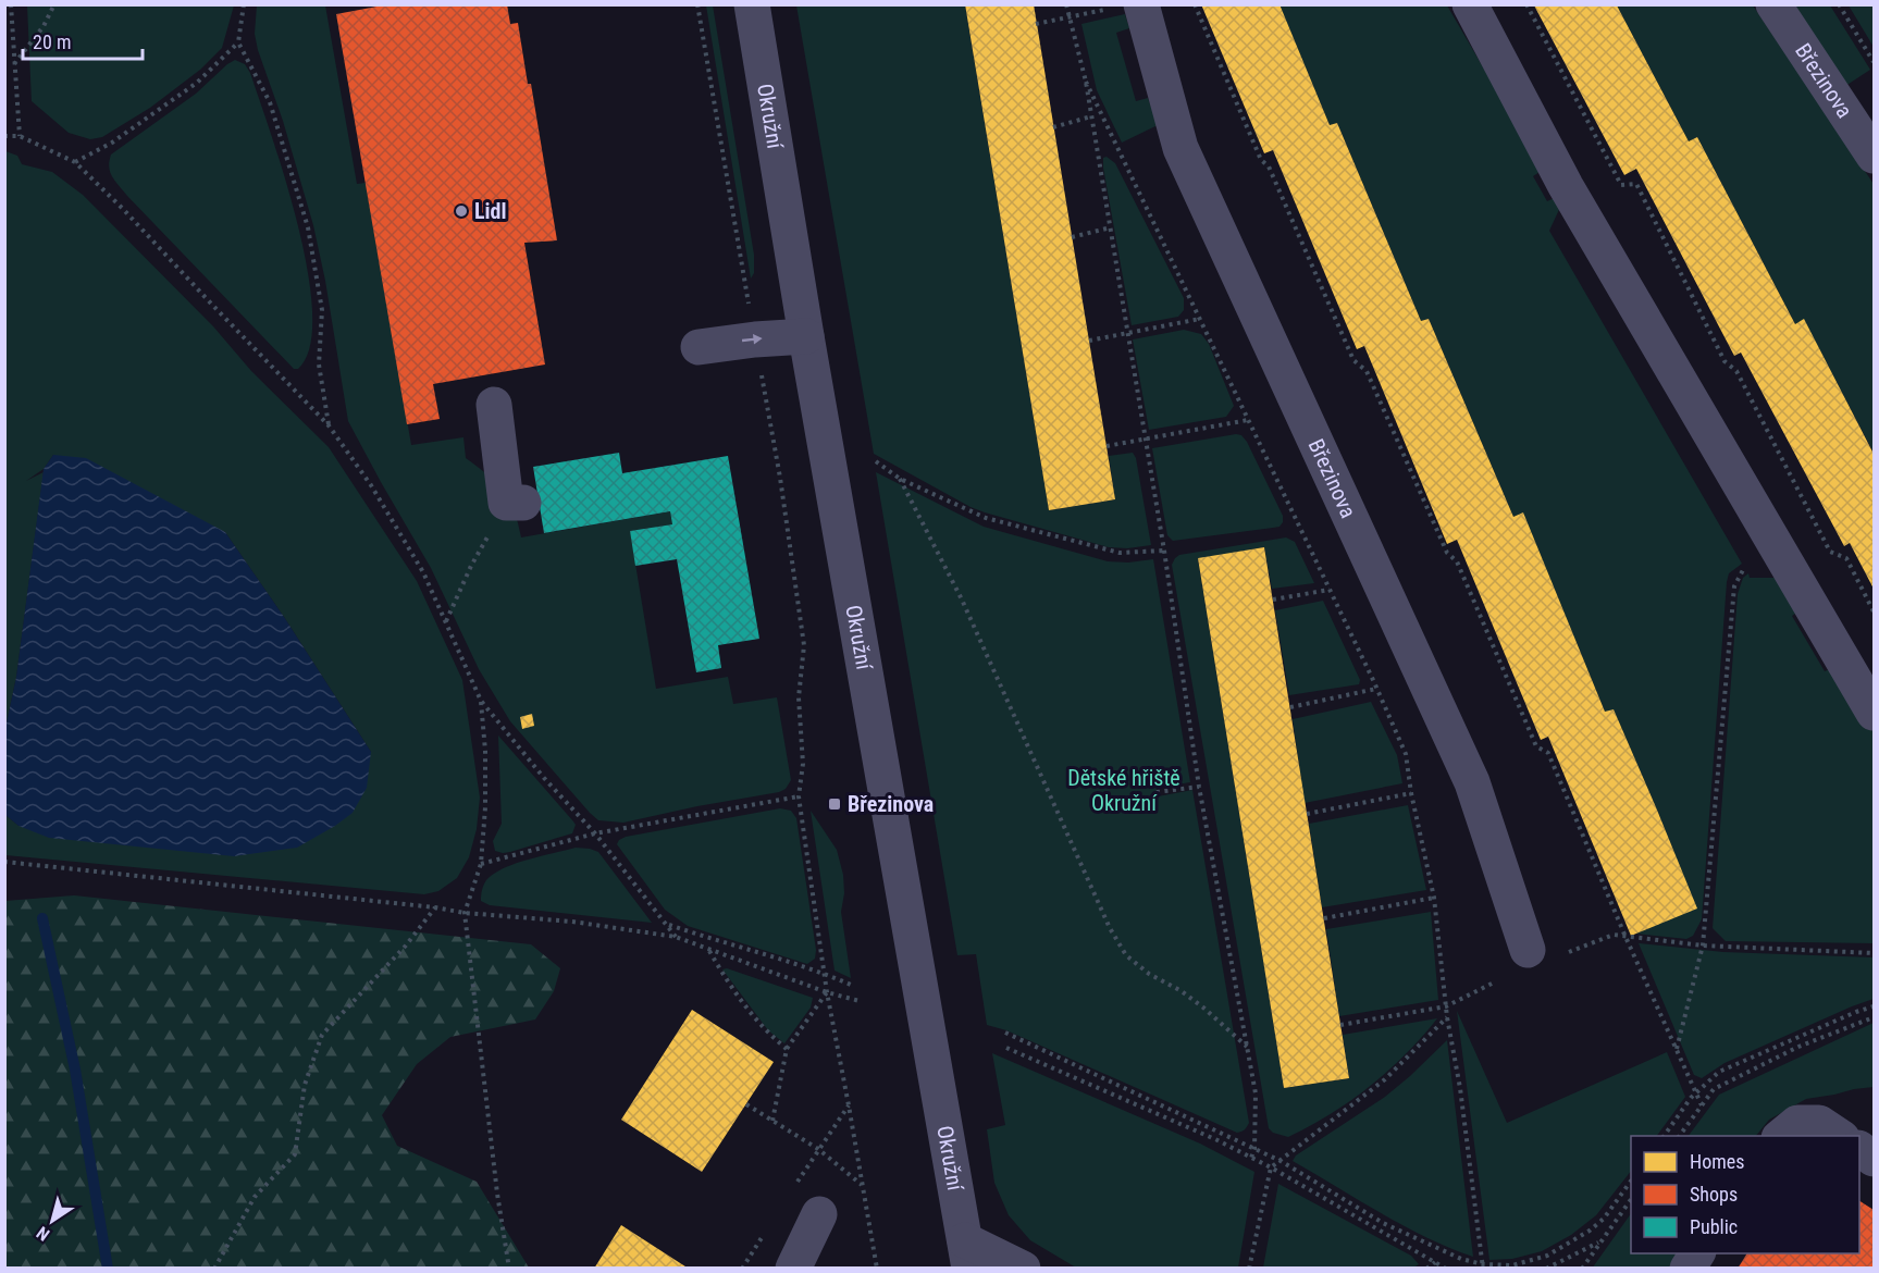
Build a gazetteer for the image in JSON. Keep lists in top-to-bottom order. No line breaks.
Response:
{"streets":{"street":["Březinova","Okružní"]},"parks":["Dětské hřiště Okružní"],"places":{"other":["Lidl"],"transit":["Březinova"]},"legend":["Homes","Shops","Public"],"scale_bar":"20 m","north":"bottom left"}
